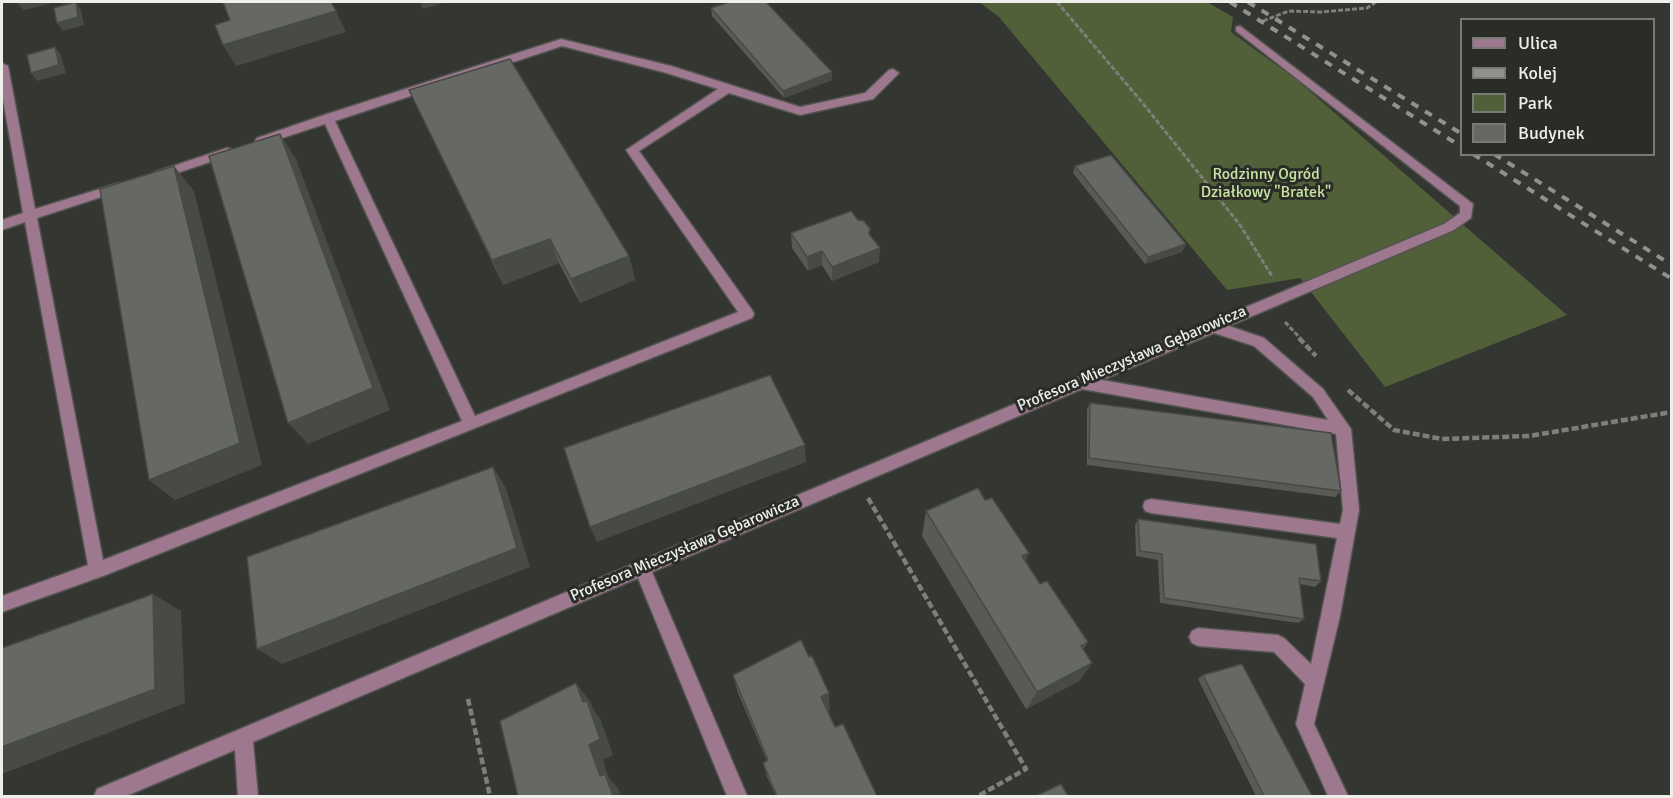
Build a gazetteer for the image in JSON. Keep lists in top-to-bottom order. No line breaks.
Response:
{"streets":{"street":["Profesora Mieczysława Gębarowicza"]},"parks":["Rodzinny Ogród Działkowy \"Bratek\""],"legend":["Ulica","Kolej","Park","Budynek"]}
